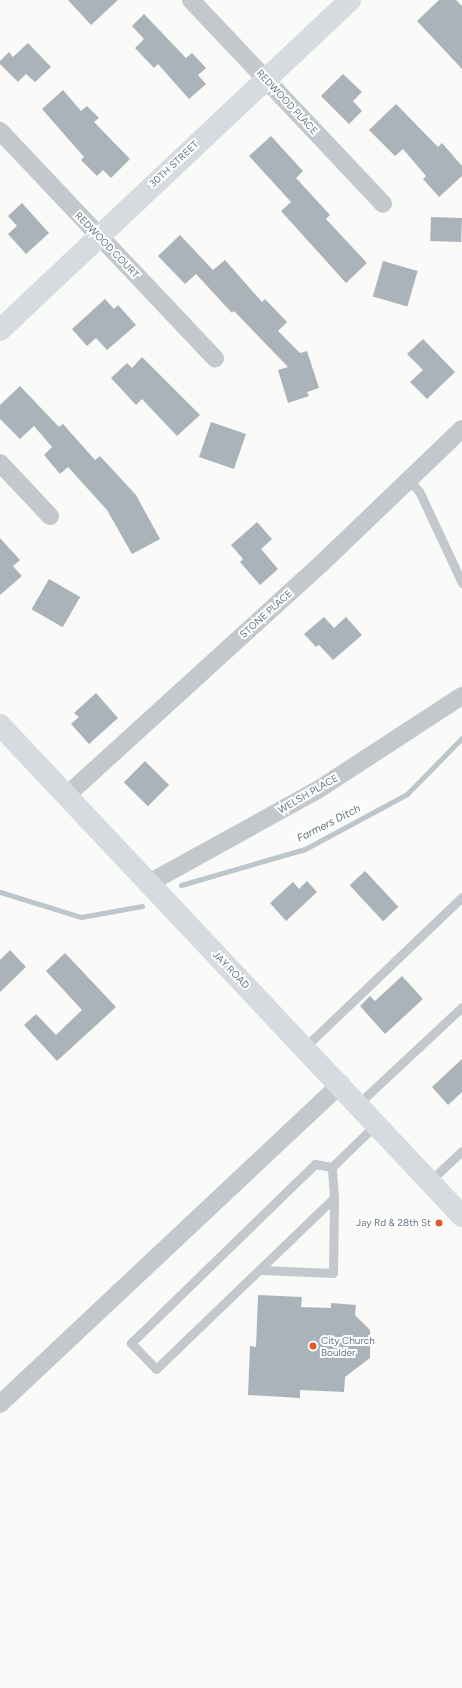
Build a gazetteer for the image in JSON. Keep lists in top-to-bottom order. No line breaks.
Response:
{"streets":{"street":["REDWOOD PLACE","30TH STREET","REDWOOD COURT","STONE PLACE","WELSH PLACE","JAY ROAD"]},"crossings":[["REDWOOD PLACE","30TH STREET"],["30TH STREET","REDWOOD COURT"],["STONE PLACE","JAY ROAD"],["WELSH PLACE","JAY ROAD"]],"water":["Farmers Ditch"],"places":["Jay Rd & 28th St","City Church Boulder"]}
